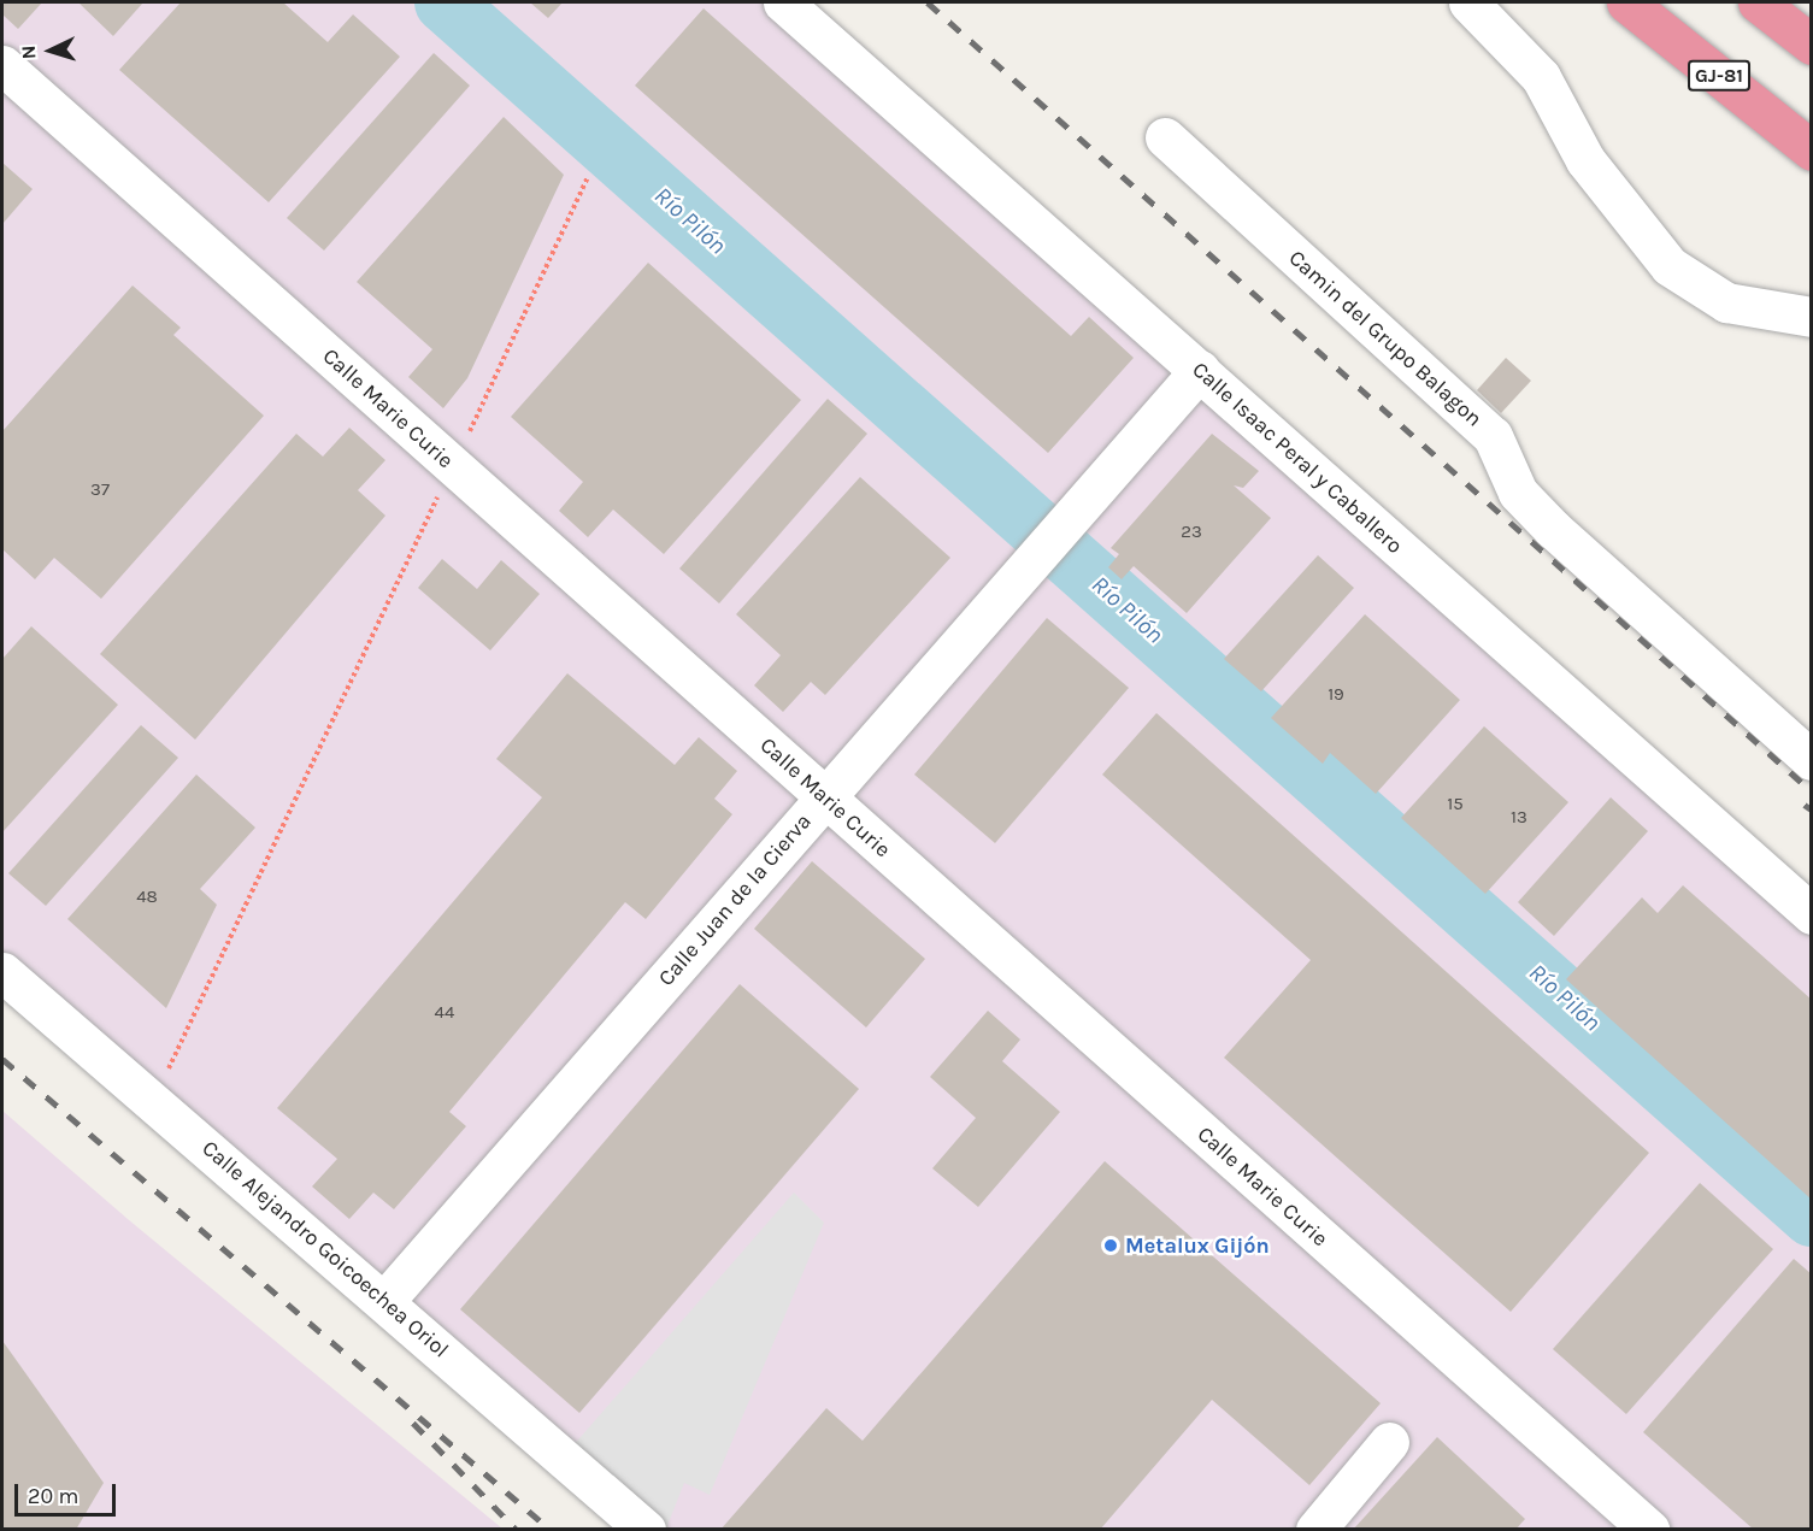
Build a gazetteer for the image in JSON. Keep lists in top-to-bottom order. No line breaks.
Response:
{"streets":{"highway":["GJ-81"],"street":["Camin del Grupo Balagon","Calle Marie Curie","Calle Isaac Peral y Caballero","Calle Juan de la Cierva","Calle Alejandro Goicoechea Oriol"]},"crossings":[["Calle Marie Curie","Calle Juan de la Cierva"],["Calle Isaac Peral y Caballero","Calle Juan de la Cierva"],["Calle Juan de la Cierva","Calle Alejandro Goicoechea Oriol"]],"water":["Río Pilón"],"places":["Metalux Gijón"],"house_numbers":["37","23","19","15","13","48","44"],"scale_bar":"20 m","north":"left"}
